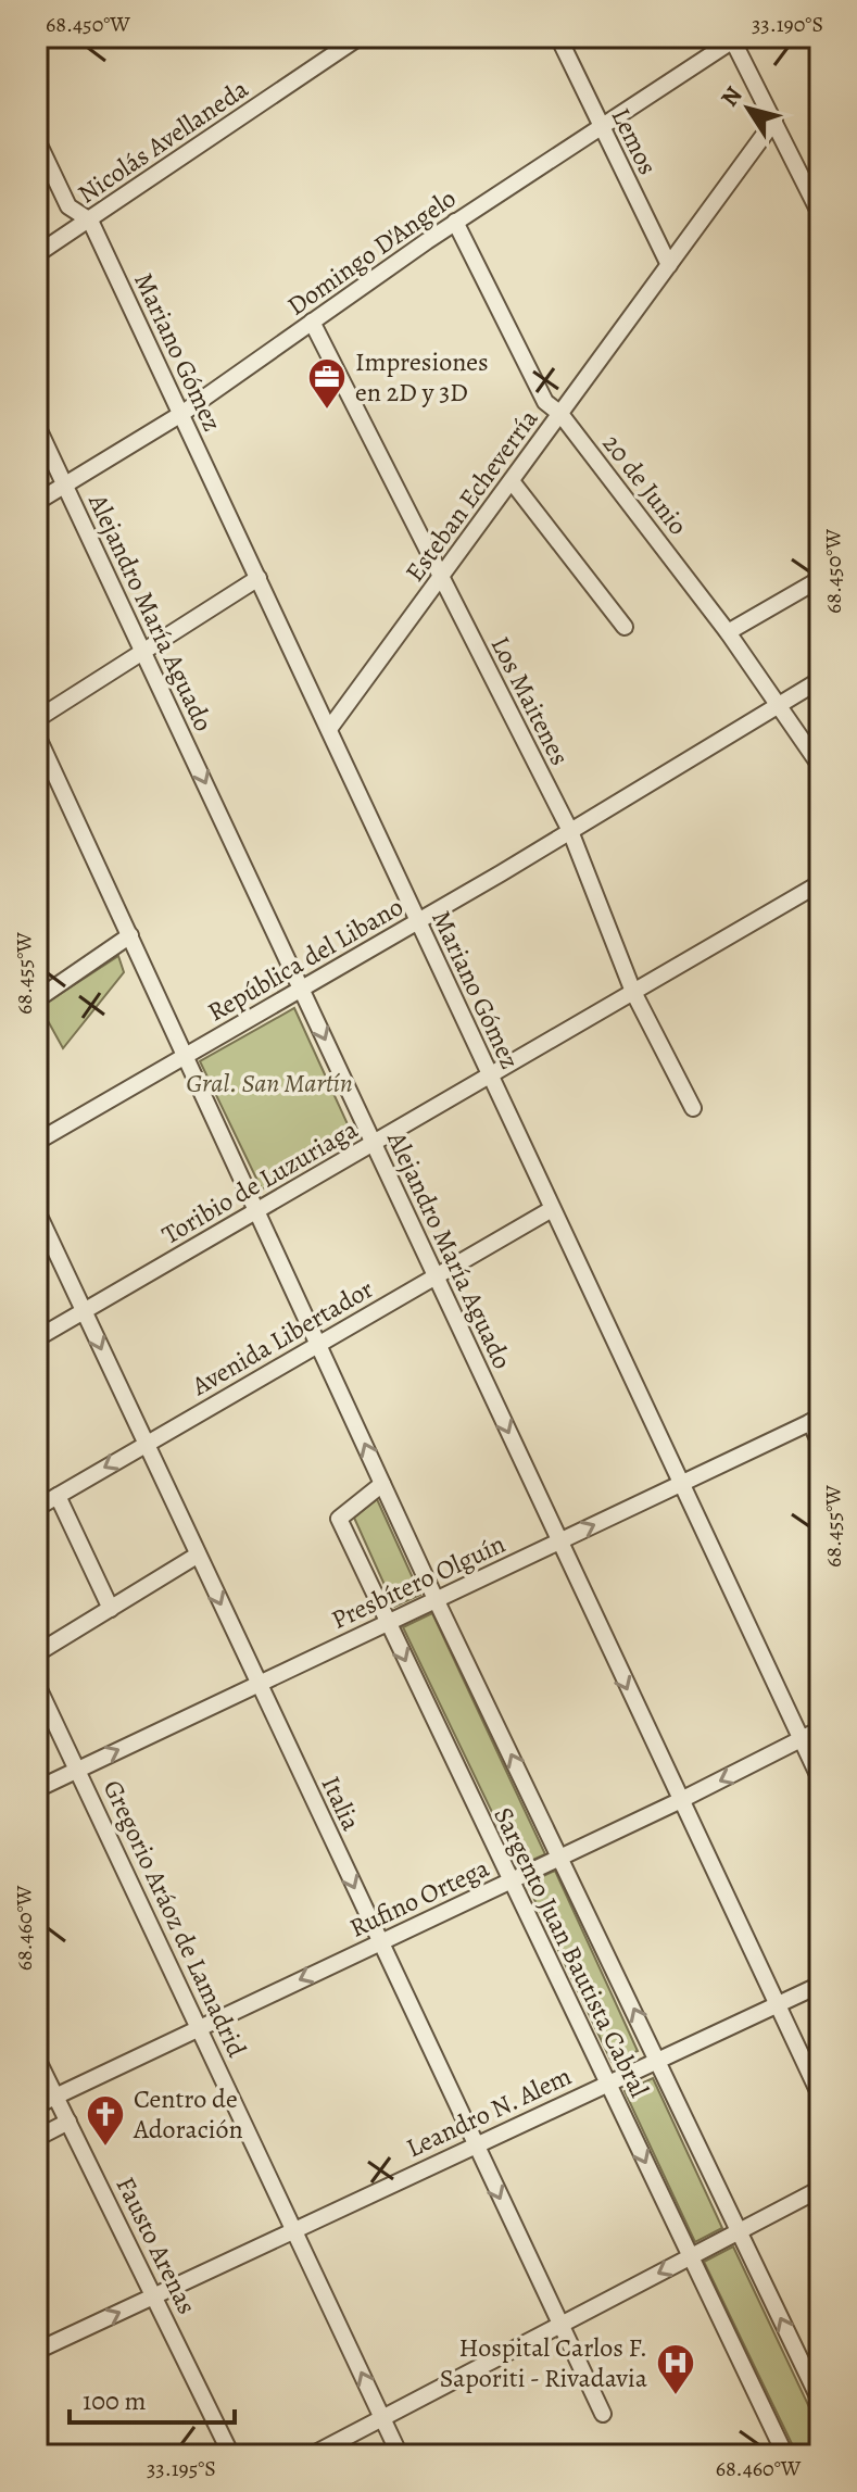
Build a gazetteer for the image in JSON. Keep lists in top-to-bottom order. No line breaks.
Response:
{"streets":{"street":["Nicolás Avellaneda","Lemos","Domingo D'Angelo","Mariano Gómez","20 de Junio","Esteban Echeverría","Alejandro María Aguado","Los Maitenes","República del Libano","Toribio de Luzuriaga","Avenida Libertador","Presbítero Olguín","Italia","Rufino Ortega","Gregorio Aráoz de Lamadrid","Sargento Juan Bautista Cabral","Leandro N. Alem","Fausto Arenas"]},"crossings":[["Nicolás Avellaneda","Mariano Gómez"],["Lemos","Domingo D'Angelo"],["Lemos","Esteban Echeverría"],["Domingo D'Angelo","Mariano Gómez"],["Domingo D'Angelo","20 de Junio"],["Domingo D'Angelo","Alejandro María Aguado"],["Domingo D'Angelo","Los Maitenes"],["Mariano Gómez","Esteban Echeverría"],["Mariano Gómez","República del Libano"],["Mariano Gómez","Toribio de Luzuriaga"],["Mariano Gómez","Avenida Libertador"],["Mariano Gómez","Presbítero Olguín"],["Mariano Gómez","Rufino Ortega"],["20 de Junio","Esteban Echeverría"],["20 de Junio","República del Libano"],["Esteban Echeverría","Los Maitenes"],["Alejandro María Aguado","República del Libano"],["Alejandro María Aguado","Toribio de Luzuriaga"],["Alejandro María Aguado","Avenida Libertador"],["Alejandro María Aguado","Presbítero Olguín"],["Alejandro María Aguado","Rufino Ortega"],["Alejandro María Aguado","Leandro N. Alem"],["Los Maitenes","República del Libano"],["Los Maitenes","Toribio de Luzuriaga"],["República del Libano","Sargento Juan Bautista Cabral"],["Toribio de Luzuriaga","Italia"],["Toribio de Luzuriaga","Sargento Juan Bautista Cabral"],["Avenida Libertador","Italia"],["Avenida Libertador","Sargento Juan Bautista Cabral"],["Presbítero Olguín","Italia"],["Presbítero Olguín","Gregorio Aráoz de Lamadrid"],["Presbítero Olguín","Sargento Juan Bautista Cabral"],["Italia","Rufino Ortega"],["Italia","Leandro N. Alem"],["Rufino Ortega","Gregorio Aráoz de Lamadrid"],["Rufino Ortega","Sargento Juan Bautista Cabral"],["Rufino Ortega","Fausto Arenas"],["Gregorio Aráoz de Lamadrid","Leandro N. Alem"],["Sargento Juan Bautista Cabral","Leandro N. Alem"],["Leandro N. Alem","Fausto Arenas"]],"one_way":["Alejandro María Aguado","Italia","Rufino Ortega"],"parks":["Gral. San Martín"],"places":{"office":["Impresiones en 2D y 3D"],"church":["Centro de Adoración"],"hospital":["Hospital Carlos F. Saporiti - Rivadavia"]},"scale_bar":"100 m","north":"top left","coordinates":["68.450°W","33.190°S","68.455°W","68.460°W","33.195°S"]}
